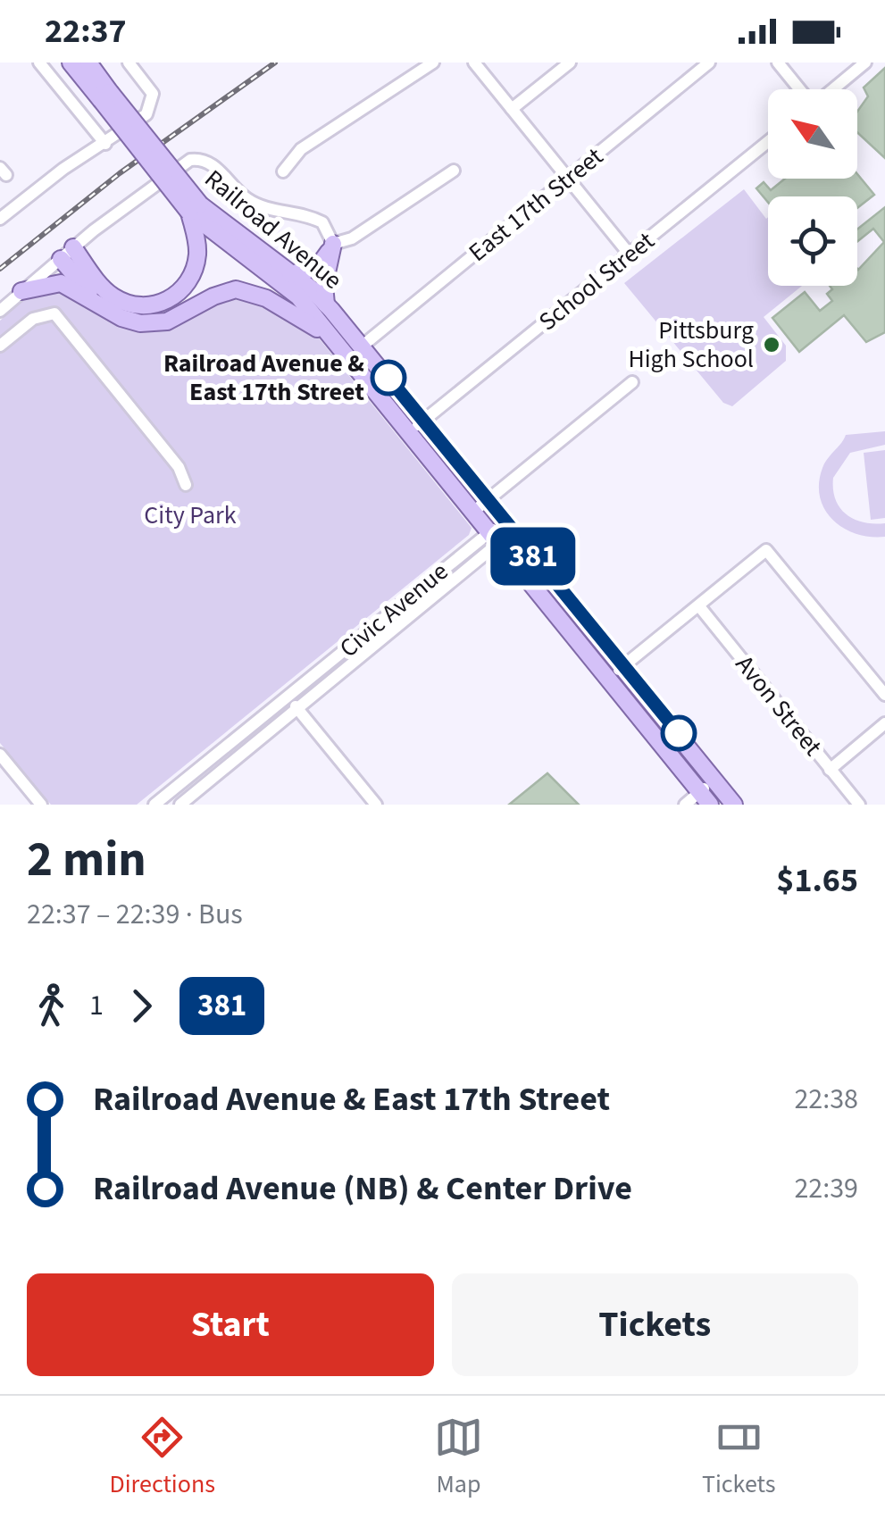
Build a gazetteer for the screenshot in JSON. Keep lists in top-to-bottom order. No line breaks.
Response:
{"streets":{"main road":["Railroad Avenue"],"street":["East 17th Street","School Street","Civic Avenue","Avon Street"]},"crossings":[["East 17th Street","Railroad Avenue"],["Railroad Avenue","School Street"],["Railroad Avenue","Civic Avenue"]],"parks":["City Park"],"places":["Pittsburg High School","Railroad Avenue & East 17th Street"],"lines":["bus line 381"],"north":"top left","page":{"status":"22:37","on_map":"381","heading":["2 min","22:37 – 22:39 · Bus","$1.65"],"legs":["1","381"],"list":[{"name":"Railroad Avenue & East 17th Street","value":"22:38"},{"name":"Railroad Avenue (NB) & Center Drive","value":"22:39"}],"buttons":["Start","Tickets"],"tabs":["Directions","Map","Tickets"]}}
